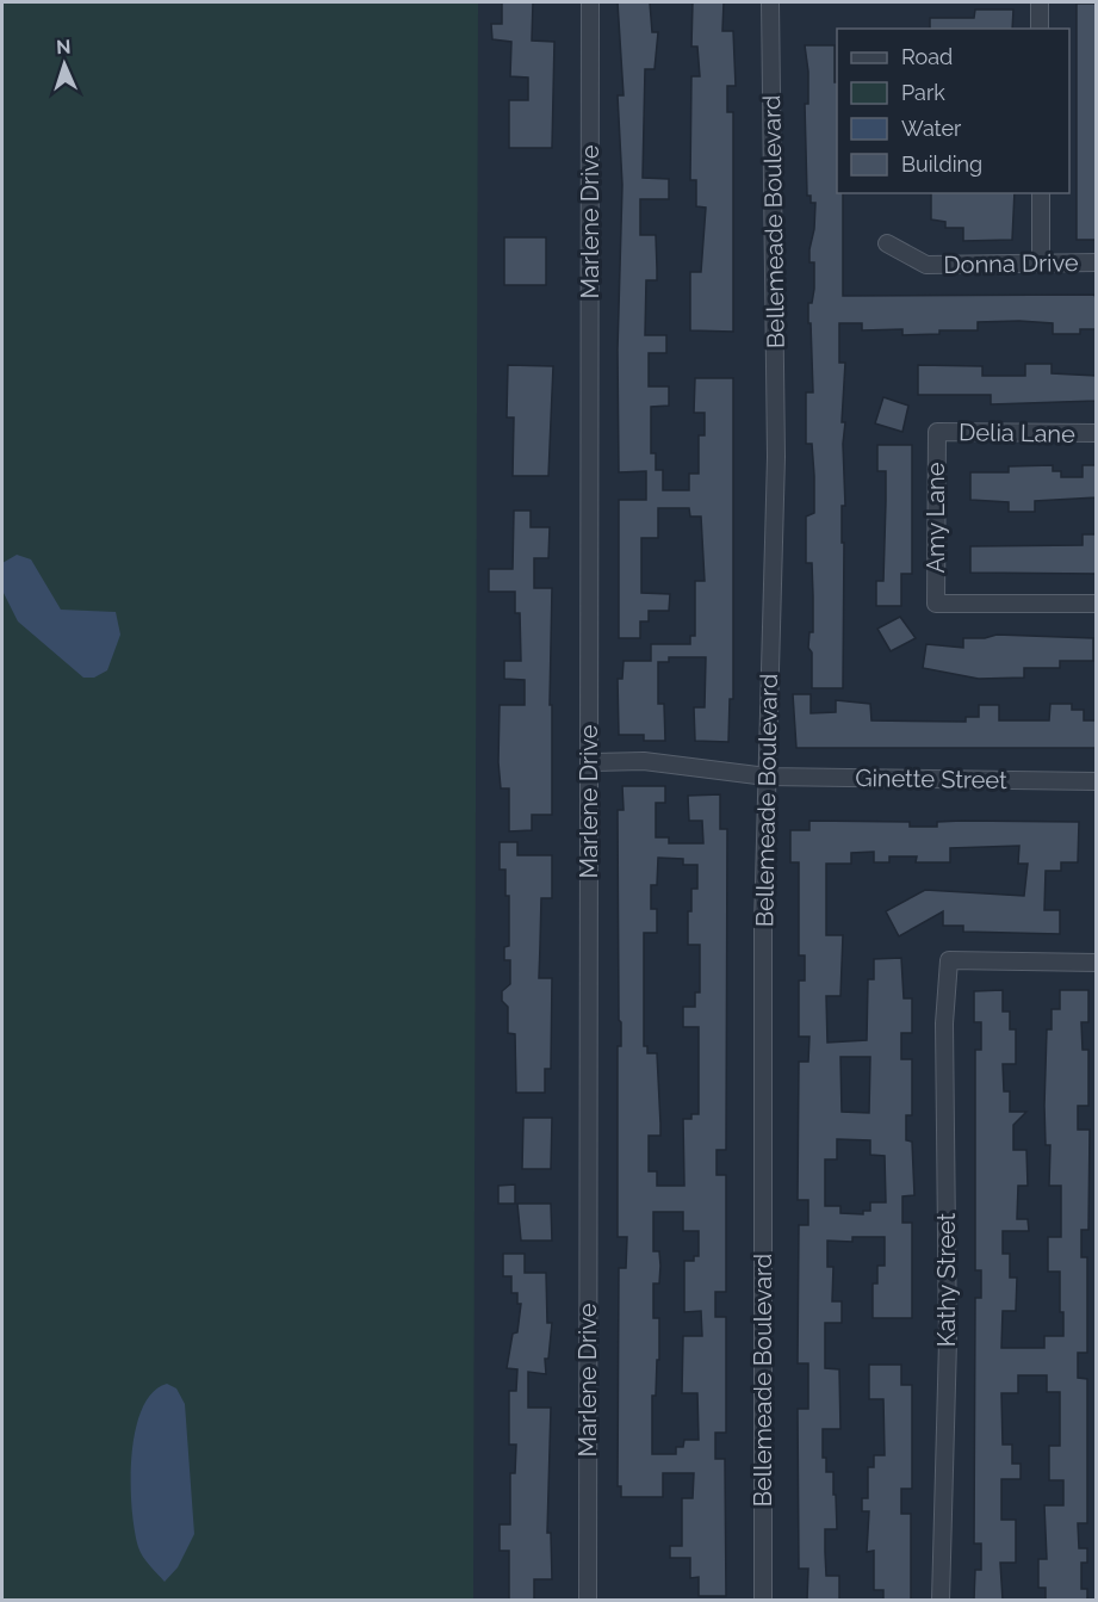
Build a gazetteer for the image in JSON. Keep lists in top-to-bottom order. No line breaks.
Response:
{"streets":{"street":["Marlene Drive","Bellemeade Boulevard","Donna Drive","Delia Lane","Amy Lane","Ginette Street","Kathy Street"]},"crossings":[["Marlene Drive","Ginette Street"],["Bellemeade Boulevard","Ginette Street"],["Delia Lane","Amy Lane"]],"legend":["Road","Park","Water","Building"],"north":"top"}
